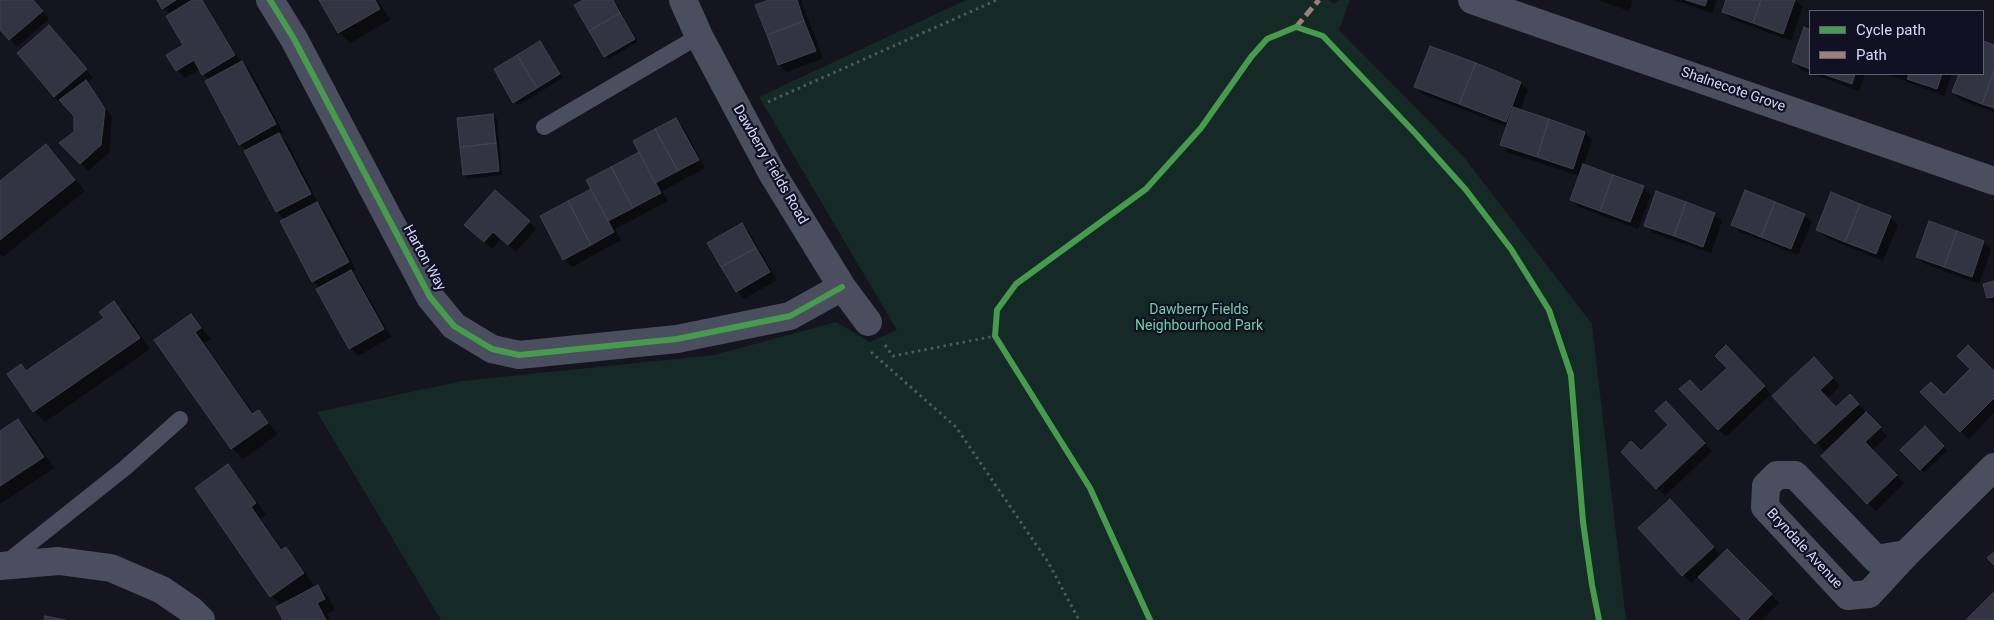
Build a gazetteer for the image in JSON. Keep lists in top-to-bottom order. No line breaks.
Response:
{"streets":{"street":["Shalnecote Grove","Dawberry Fields Road","Harton Way","Bryndale Avenue"]},"crossings":[["Dawberry Fields Road","Harton Way"]],"parks":["Dawberry Fields Neighbourhood Park"],"legend":["Cycle path","Path"]}
